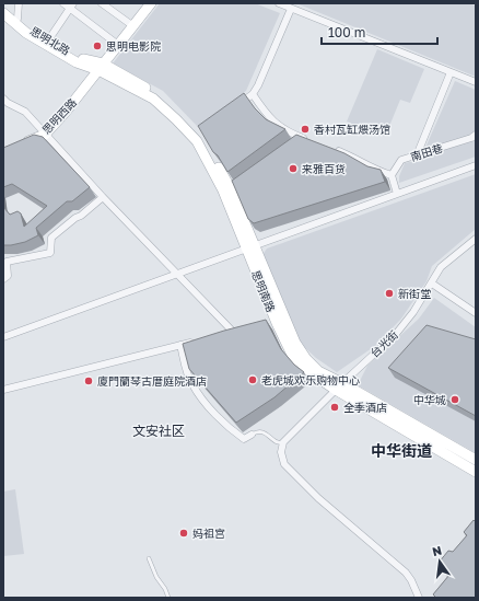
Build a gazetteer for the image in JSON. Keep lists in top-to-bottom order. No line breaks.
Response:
{"streets":{"main road":["思明北路","思明西路","思明南路"],"street":["南田巷","台光街"]},"crossings":[["思明北路","思明西路"],["思明北路","思明南路"],["思明西路","思明南路"],["思明南路","台光街"]],"districts":["文安社区","中华街道"],"places":["思明电影院","香村瓦缸煨汤馆","来雅百货","新街堂","老虎城欢乐购物中心","廈門蘭琴古厝庭院酒店","中华城","全季酒店","妈祖宫"],"scale_bar":"100 m","north":"top"}
